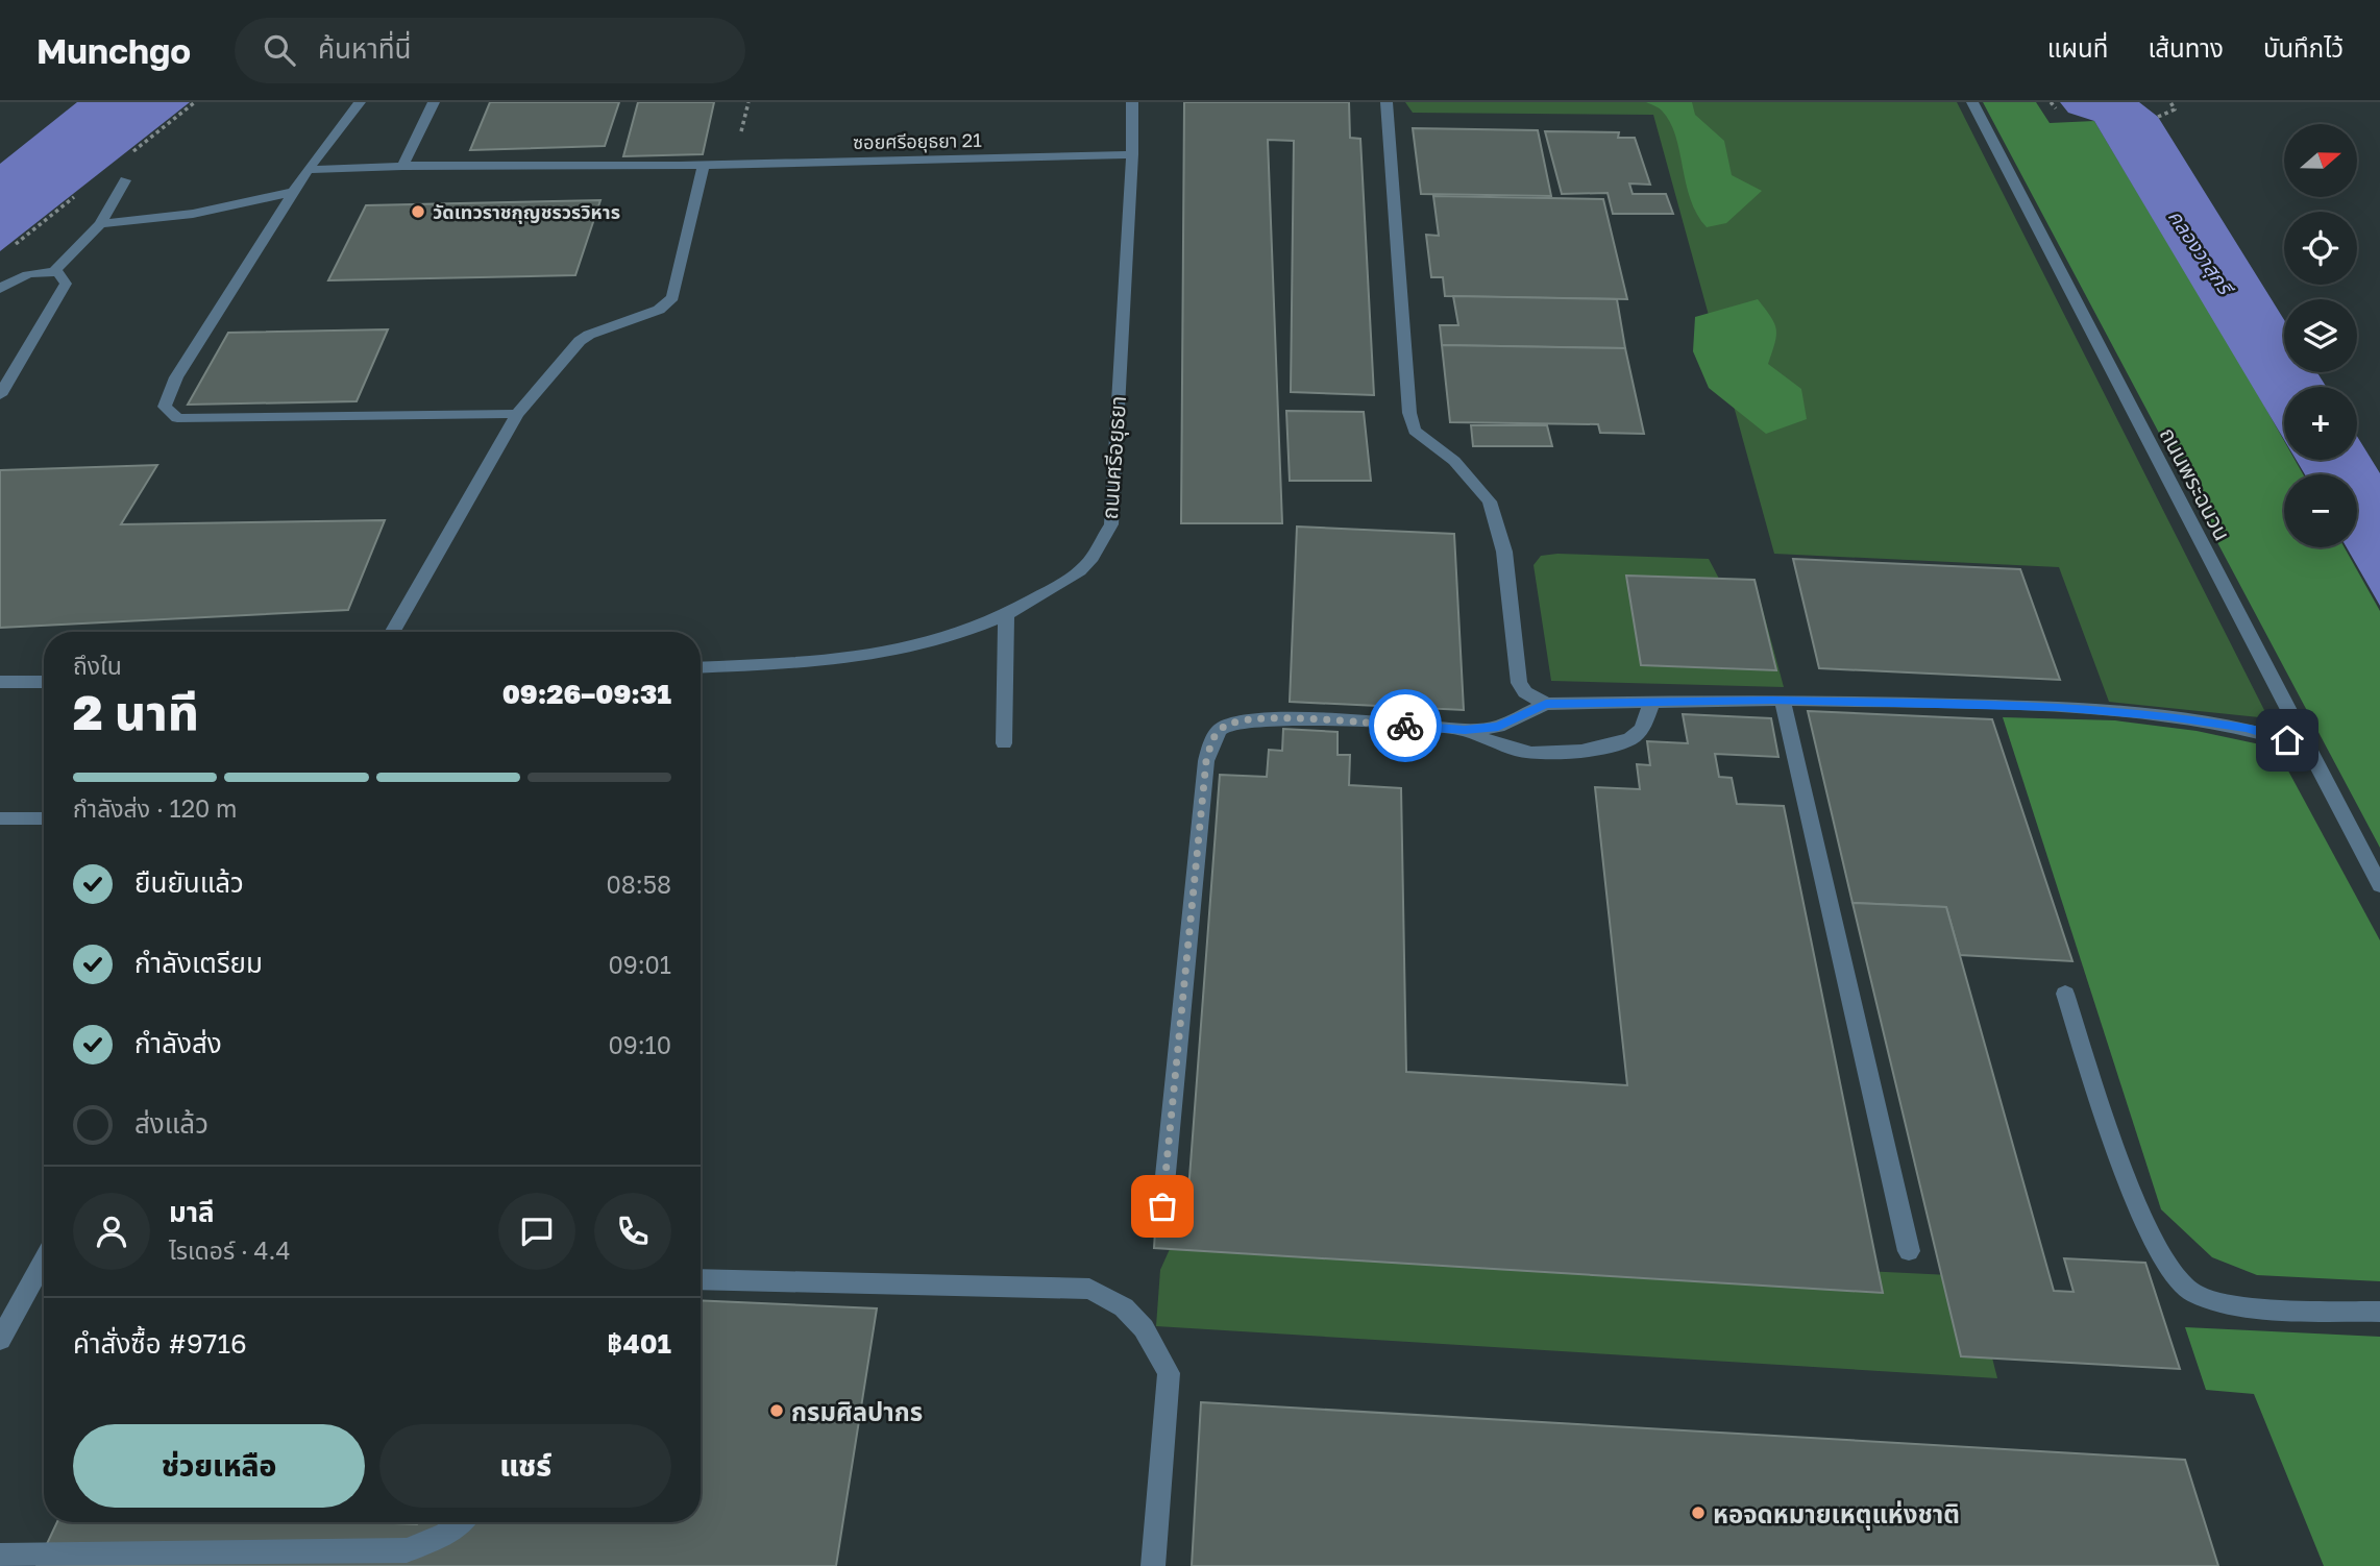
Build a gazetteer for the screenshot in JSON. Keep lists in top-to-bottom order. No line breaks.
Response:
{"streets":{"street":["ซอยศรีอยุธยา 21","ถนนศรีอยุธยา","ถนนพระฉนวน"]},"crossings":[["ซอยศรีอยุธยา 21","ถนนศรีอยุธยา"]],"water":["คลองวาสุกรี"],"places":["วัดเทวราชกุญชรวรวิหาร","กรมศิลปากร","หอจดหมายเหตุแห่งชาติ"],"north":"right","page":{"header":"Munchgo","search":"ค้นหาที่นี่","nav":["แผนที่","เส้นทาง","บันทึกไว้"],"map_buttons":["+","−"],"heading":["2 นาที","ถึงใน","09:26–09:31"],"panel":["มาลี","ไรเดอร์ · 4.4","คำสั่งซื้อ #9716","฿401"],"bar":"กำลังส่ง · 120 m","list":[["ยืนยันแล้ว","08:58"],["กำลังเตรียม","09:01"],["กำลังส่ง","09:10"],"ส่งแล้ว"],"buttons":["ช่วยเหลือ","แชร์"]}}
